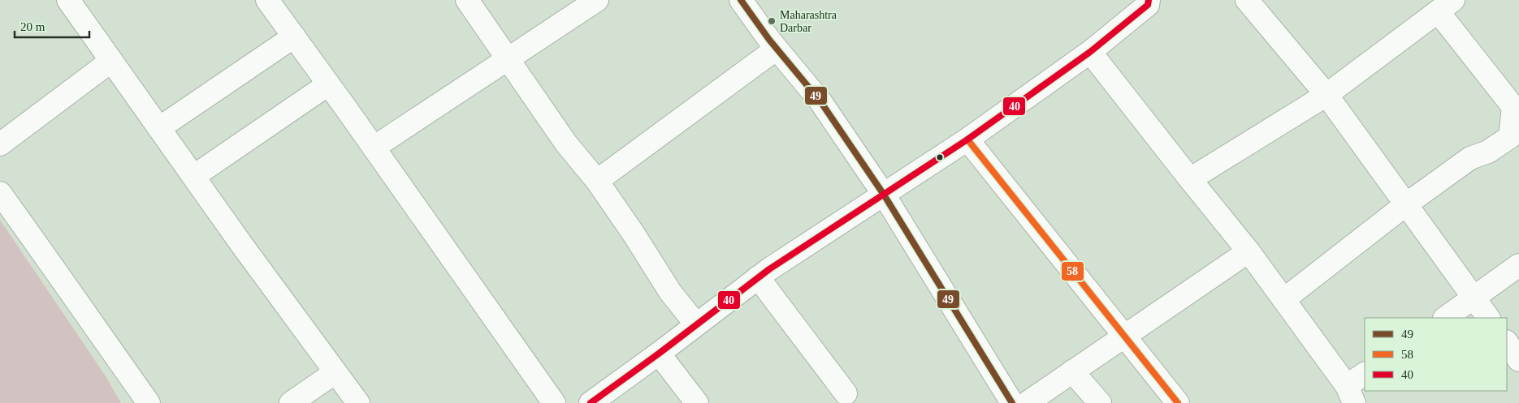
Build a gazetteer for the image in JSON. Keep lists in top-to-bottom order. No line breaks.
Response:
{"places":["Maharashtra Darbar"],"lines":["transit line 49","transit line 40","transit line 58"],"legend":["49","58","40"],"scale_bar":"20 m"}
